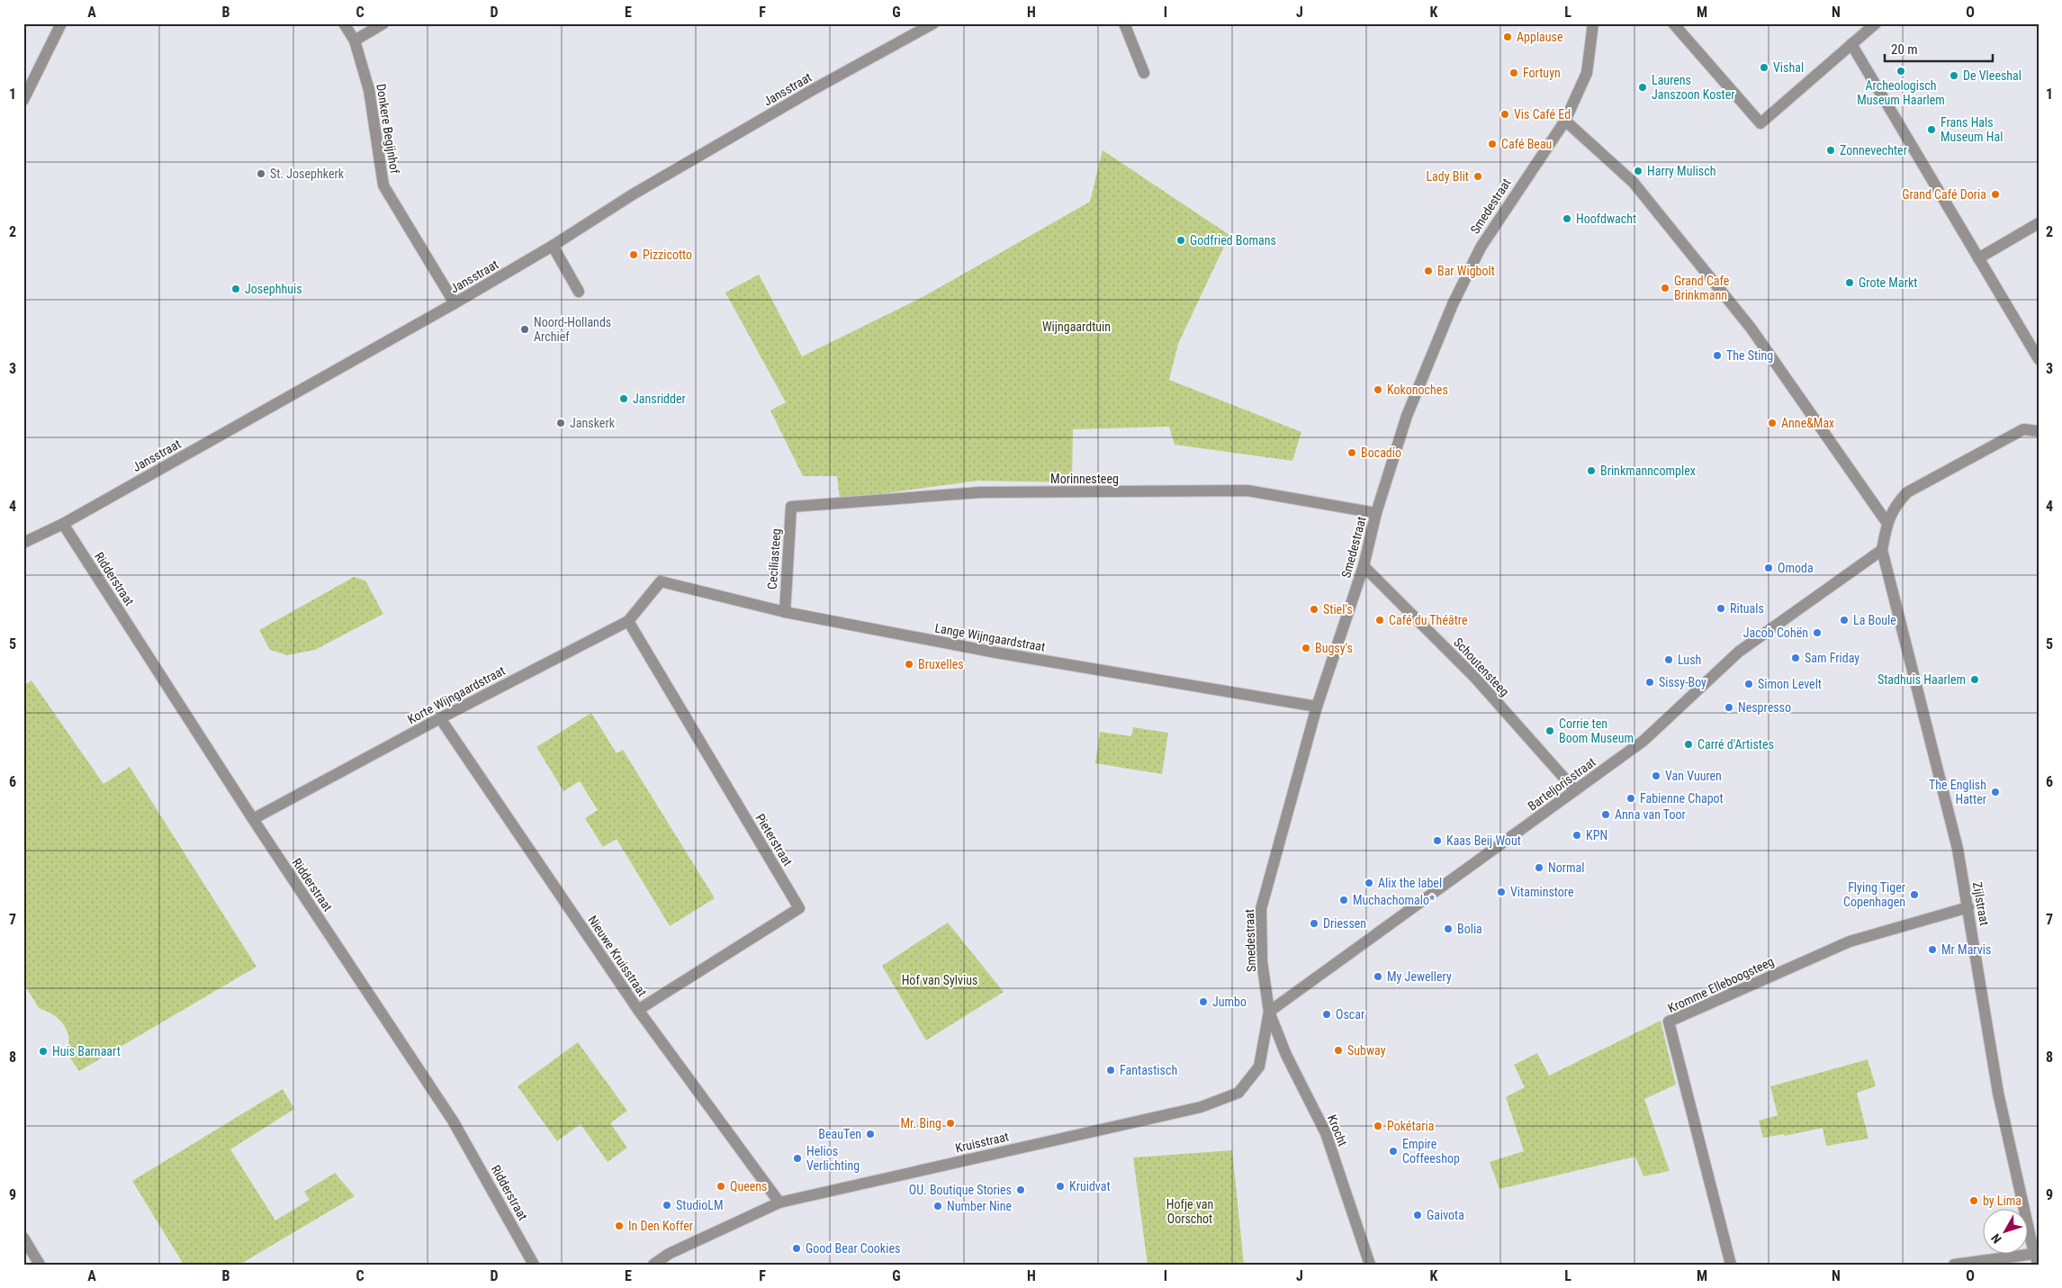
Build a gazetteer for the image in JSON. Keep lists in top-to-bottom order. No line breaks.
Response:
{"streets":{"street":["Jansstraat","Donkere Begijnhof","Smedestraat","Morinnesteeg","Ceciliasteeg","Ridderstraat","Lange Wijngaardstraat","Schoutensteeg","Korte Wijngaardstraat","Barteljorisstraat","Pieterstraat","Zijlstraat","Nieuwe Kruisstraat","Kromme Elleboogsteeg","Krocht","Kruisstraat"]},"crossings":[["Jansstraat","Donkere Begijnhof"],["Jansstraat","Ridderstraat"],["Smedestraat","Morinnesteeg"],["Smedestraat","Lange Wijngaardstraat"],["Smedestraat","Schoutensteeg"],["Smedestraat","Barteljorisstraat"],["Smedestraat","Krocht"],["Smedestraat","Kruisstraat"],["Morinnesteeg","Ceciliasteeg"],["Ceciliasteeg","Lange Wijngaardstraat"],["Ridderstraat","Korte Wijngaardstraat"],["Lange Wijngaardstraat","Korte Wijngaardstraat"],["Schoutensteeg","Barteljorisstraat"],["Korte Wijngaardstraat","Pieterstraat"],["Korte Wijngaardstraat","Nieuwe Kruisstraat"],["Barteljorisstraat","Zijlstraat"],["Barteljorisstraat","Krocht"],["Barteljorisstraat","Kruisstraat"],["Pieterstraat","Nieuwe Kruisstraat"],["Zijlstraat","Kromme Elleboogsteeg"],["Nieuwe Kruisstraat","Kruisstraat"],["Krocht","Kruisstraat"]],"parks":["Wijngaardtuin","Hof van Sylvius","Hofje van Oorschot"],"places":["Applause","Vishal","Archeologisch Museum Haarlem","Fortuyn","De Vleeshal","Laurens Janszoon Koster","Vis Café Ed","Frans Hals Museum Hal","Café Beau","Zonnevechter","Harry Mulisch","St. Josephkerk","Lady Blit","Grand Café Doria","Hoofdwacht","Godfried Bomans","Pizzicotto","Bar Wigbolt","Grote Markt","Grand Cafe Brinkmann","Josephhuis","Noord-Hollands Archief","The Sting","Kokonoches","Jansridder","Janskerk","Anne&Max","Bocadio","Brinkmanncomplex","Omoda","Rituals","Stiel's","Café du Théâtre","La Boule","Jacob Cohën","Bugsy's","Sam Friday","Lush","Bruxelles","Stadhuis Haarlem","Sissy-Boy","Simon Levelt","Nespresso","Corrie ten Boom Museum","Carré d'Artistes","Van Vuuren","The English Hatter","Fabienne Chapot","Anna van Toor","KPN","Kaas Beij Wout","Normal","Alix the label","Vitaminstore","Flying Tiger Copenhagen","Muchachomalo*","Driessen","Bolia","Mr Marvis","My Jewellery","Jumbo","Oscar","Subway","Huis Barnaart","Fantastisch","Mr. Bing","Pokétaria","BeauTen","Empire Coffeeshop","Helios Verlichting","Queens","Kruidvat","OU. Boutique Stories","by Lima","StudioLM","Number Nine","Gaivota","In Den Koffer","Good Bear Cookies"],"scale_bar":"20 m","north":"bottom left","grid":{"columns":["A","B","C","D","E","F","G","H","I","J","K","L","M","N","O"],"rows":["1","2","3","4","5","6","7","8","9"]}}
